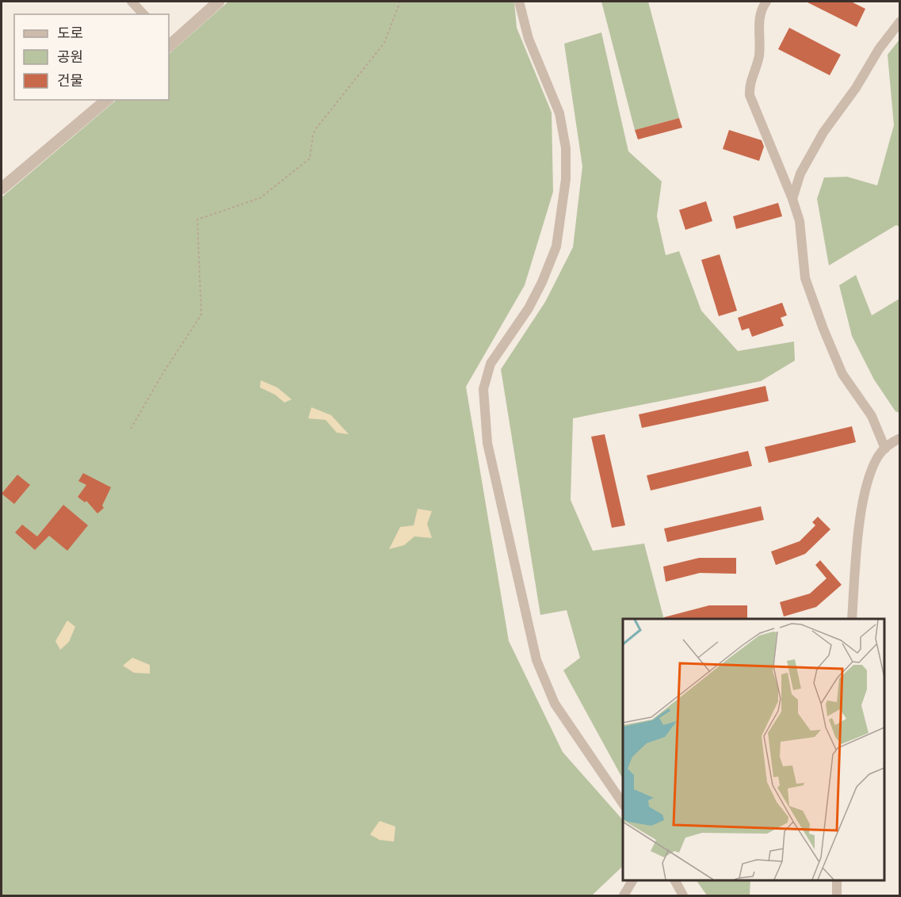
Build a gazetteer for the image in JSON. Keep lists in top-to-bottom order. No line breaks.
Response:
{"legend":["도로","공원","건물"]}
